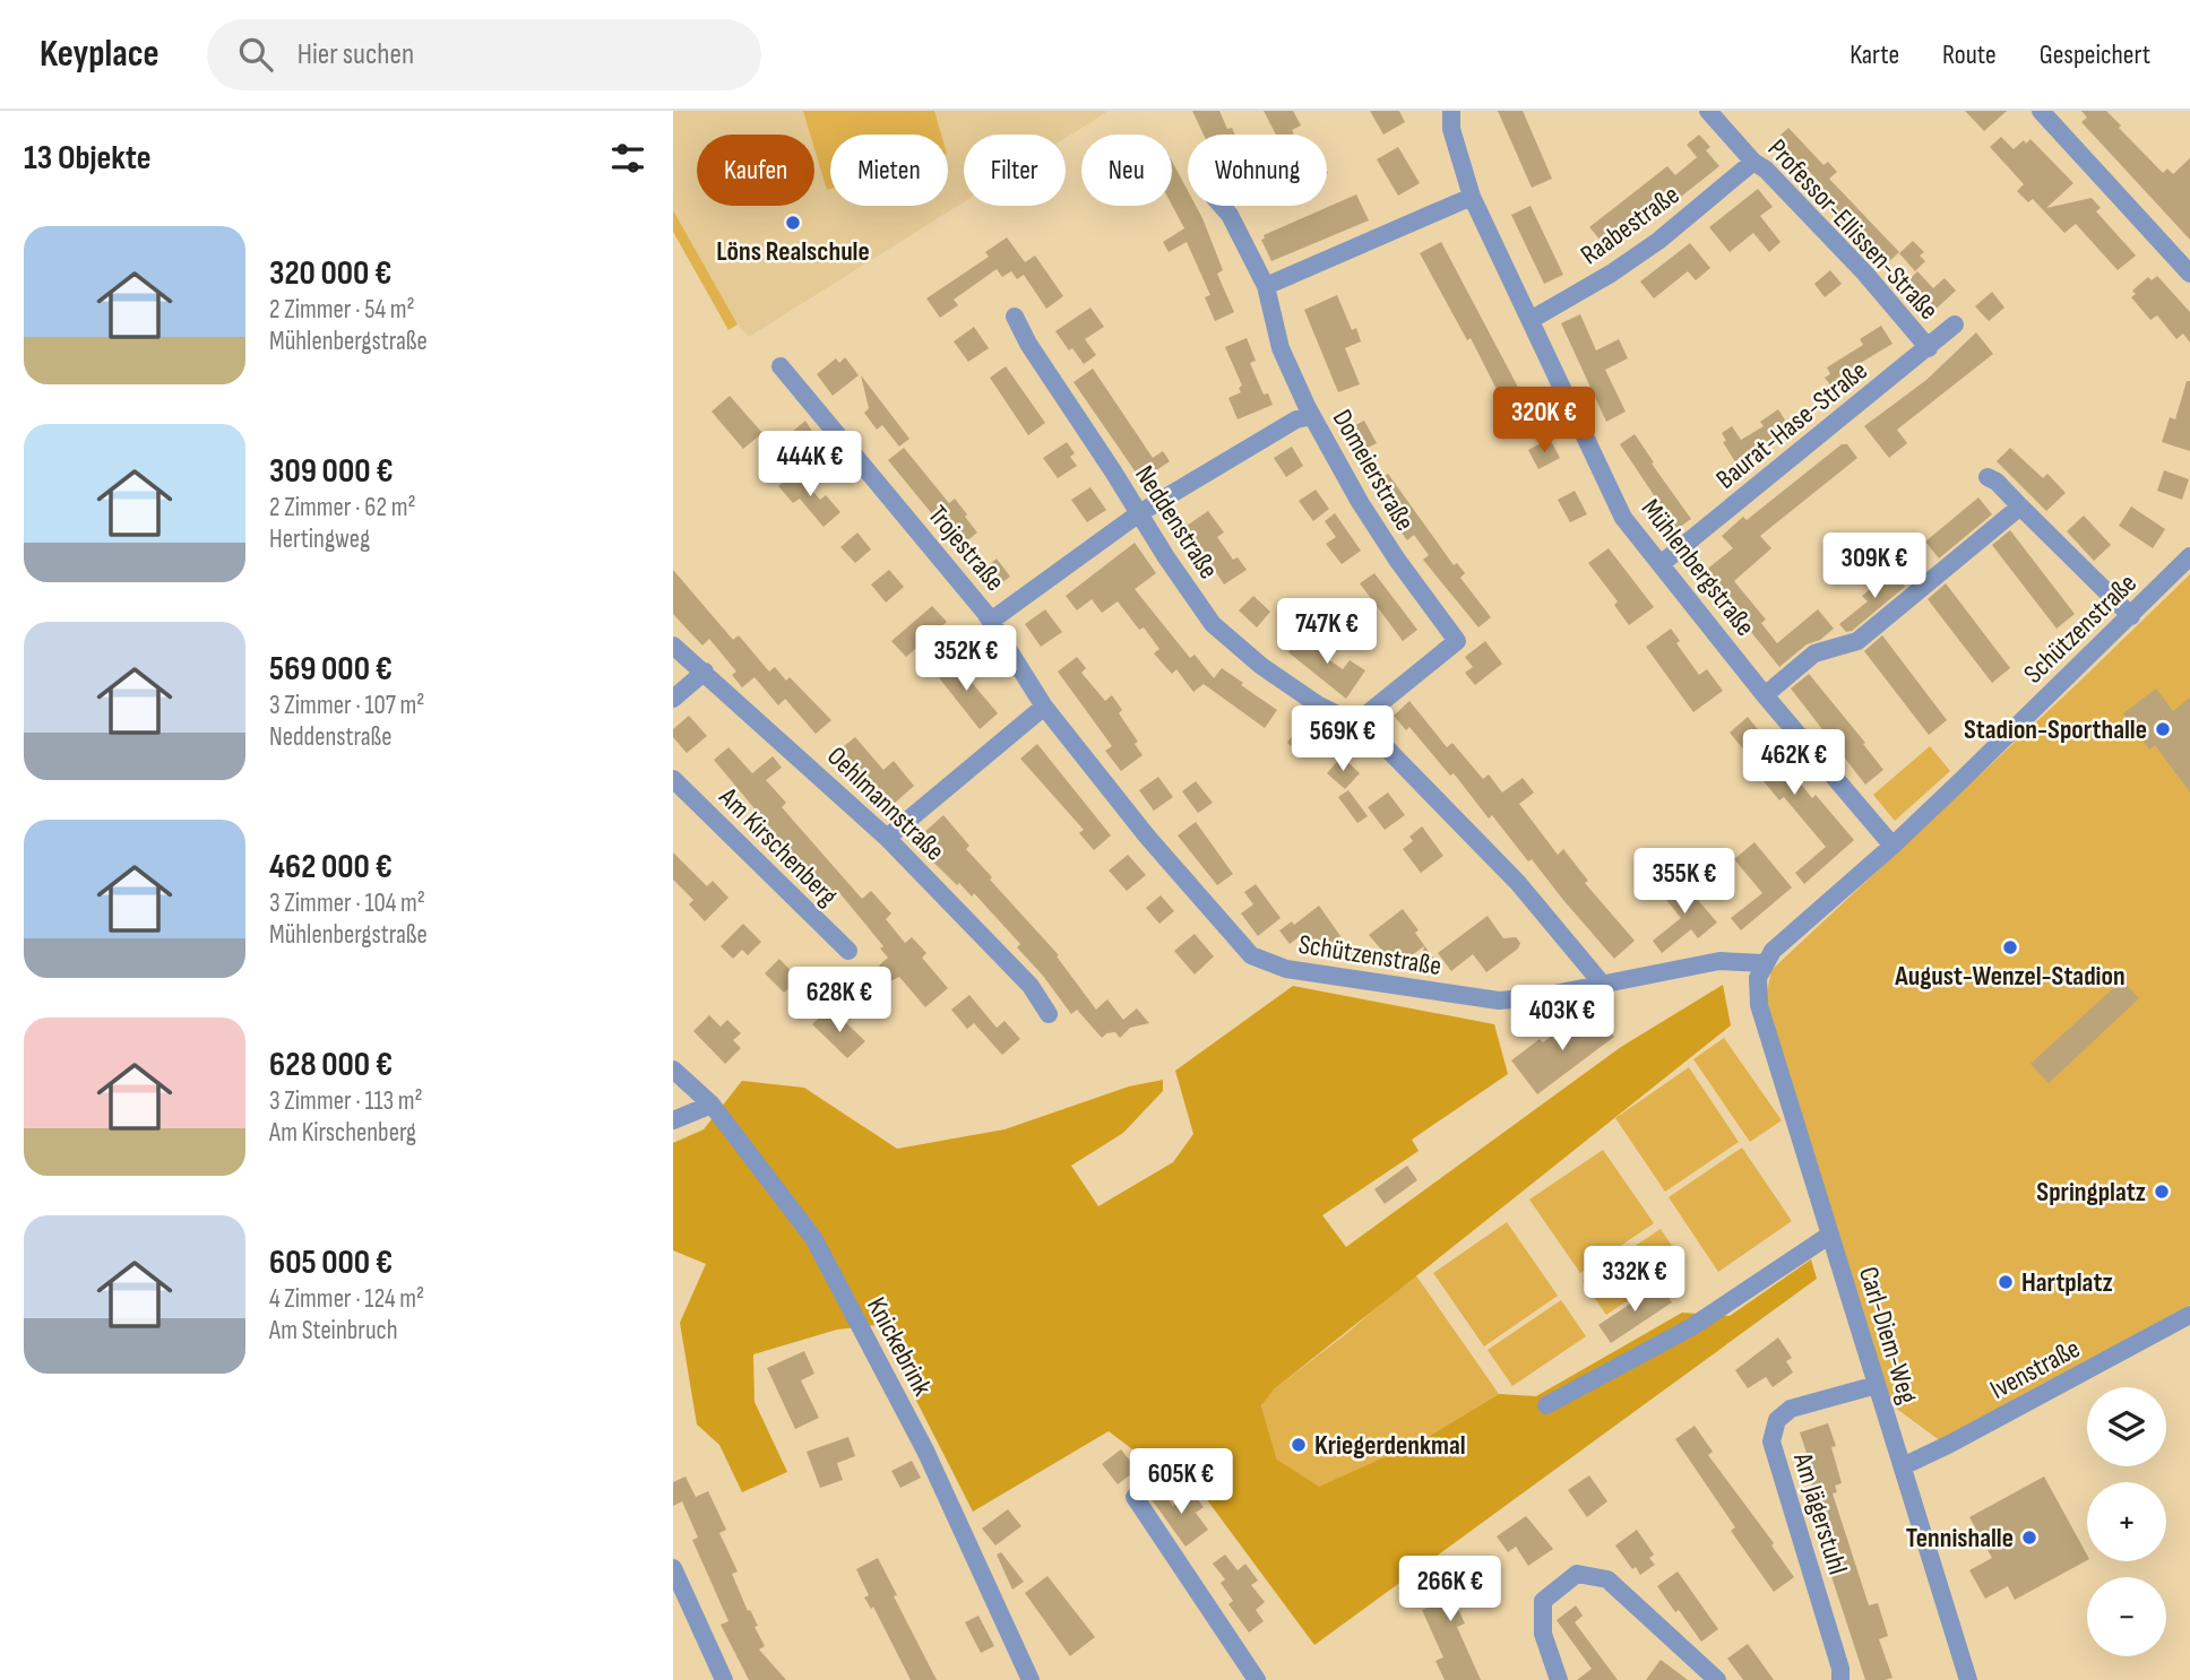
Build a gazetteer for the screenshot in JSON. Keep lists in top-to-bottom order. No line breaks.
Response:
{"streets":{"street":["Raabestraße","Professor-Ellissen-Straße","Baurat-Hase-Straße","Domeierstraße","Neddenstraße","Trojestraße","Mühlenbergstraße","Schützenstraße","Oehlmannstraße","Am Kirschenberg","Carl-Diem-Weg","Knickebrink","Ivenstraße","Am Jägerstuhl"]},"crossings":[["Raabestraße","Professor-Ellissen-Straße"],["Raabestraße","Mühlenbergstraße"],["Professor-Ellissen-Straße","Baurat-Hase-Straße"],["Baurat-Hase-Straße","Mühlenbergstraße"],["Domeierstraße","Neddenstraße"],["Neddenstraße","Schützenstraße"],["Trojestraße","Schützenstraße"],["Mühlenbergstraße","Schützenstraße"],["Schützenstraße","Carl-Diem-Weg"],["Carl-Diem-Weg","Ivenstraße"],["Carl-Diem-Weg","Am Jägerstuhl"]],"places":["Löns Realschule","Stadion-Sporthalle","August-Wenzel-Stadion","Springplatz","Hartplatz","Kriegerdenkmal","Tennishalle"],"page":{"header":"Keyplace","search":"Hier suchen","nav":["Karte","Route","Gespeichert"],"heading":"13 Objekte","chip":["Kaufen","Mieten","Filter","Neu","Wohnung"],"list":[{"name":"320 000 €","note":"2 Zimmer · 54 m² · Mühlenbergstraße"},{"name":"309 000 €","note":"2 Zimmer · 62 m² · Hertingweg"},{"name":"569 000 €","note":"3 Zimmer · 107 m² · Neddenstraße"},{"name":"462 000 €","note":"3 Zimmer · 104 m² · Mühlenbergstraße"},{"name":"628 000 €","note":"3 Zimmer · 113 m² · Am Kirschenberg"},{"name":"605 000 €","note":"4 Zimmer · 124 m² · Am Steinbruch"}],"price":["320K €","444K €","309K €","747K €","352K €","569K €","462K €","355K €","628K €","403K €","332K €","605K €","266K €"],"map_buttons":["+","−"]}}
